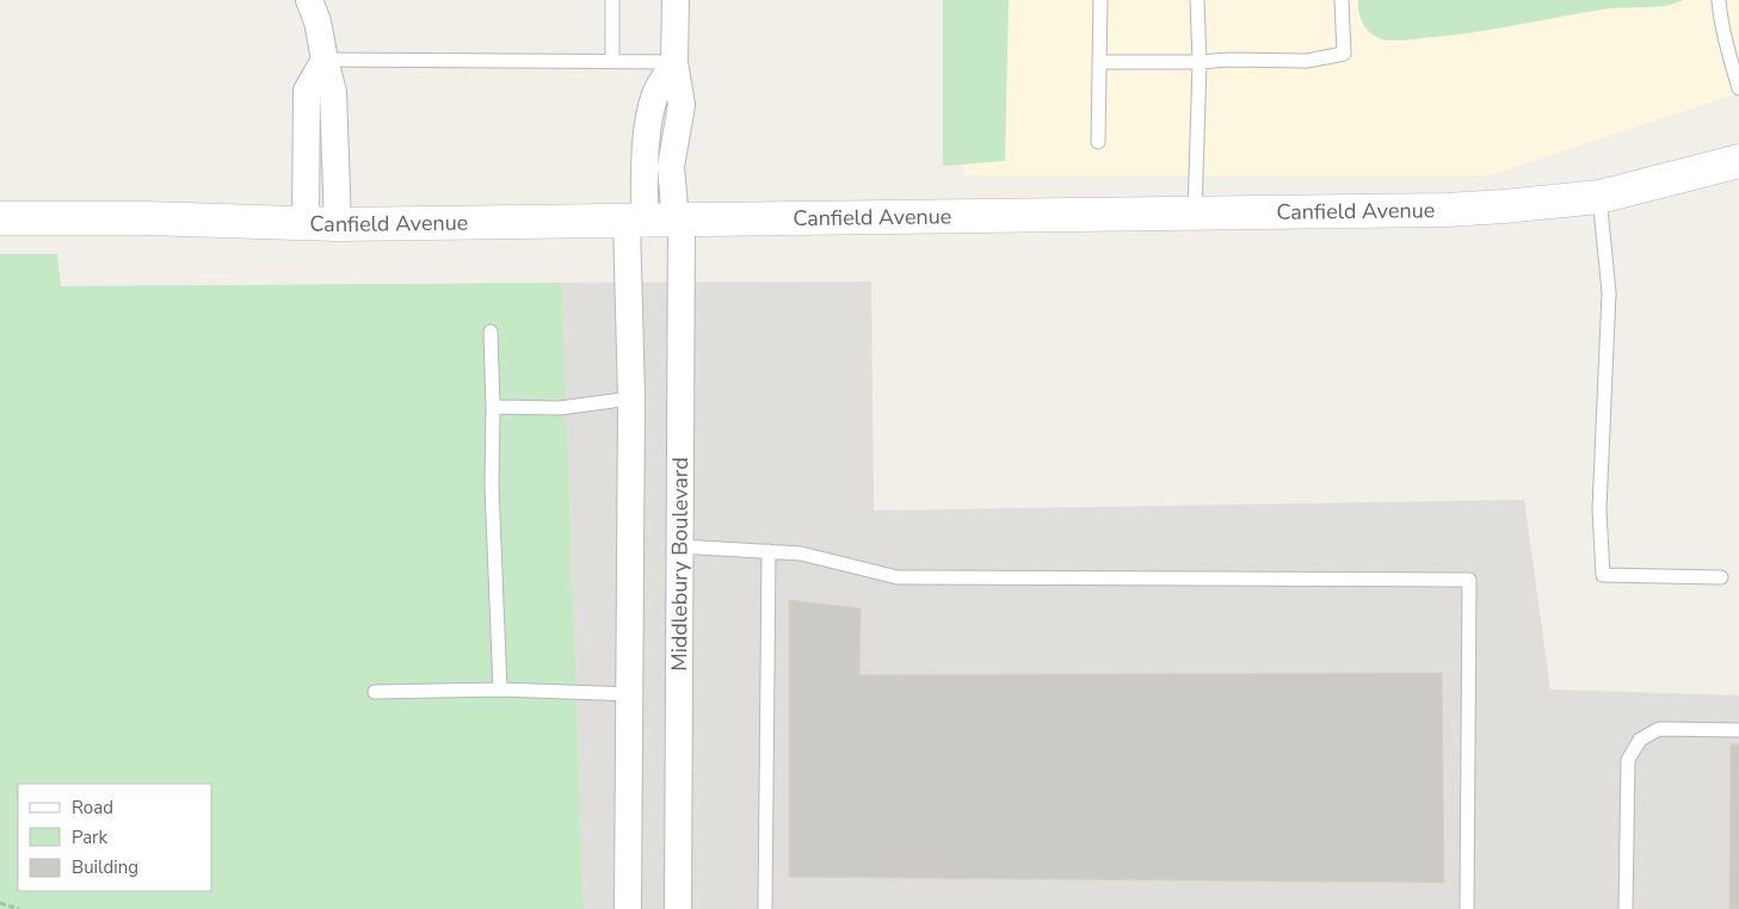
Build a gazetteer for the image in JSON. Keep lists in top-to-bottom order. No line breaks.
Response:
{"streets":{"street":["Canfield Avenue","Middlebury Boulevard"]},"crossings":[["Canfield Avenue","Middlebury Boulevard"]],"legend":["Road","Park","Building"]}
